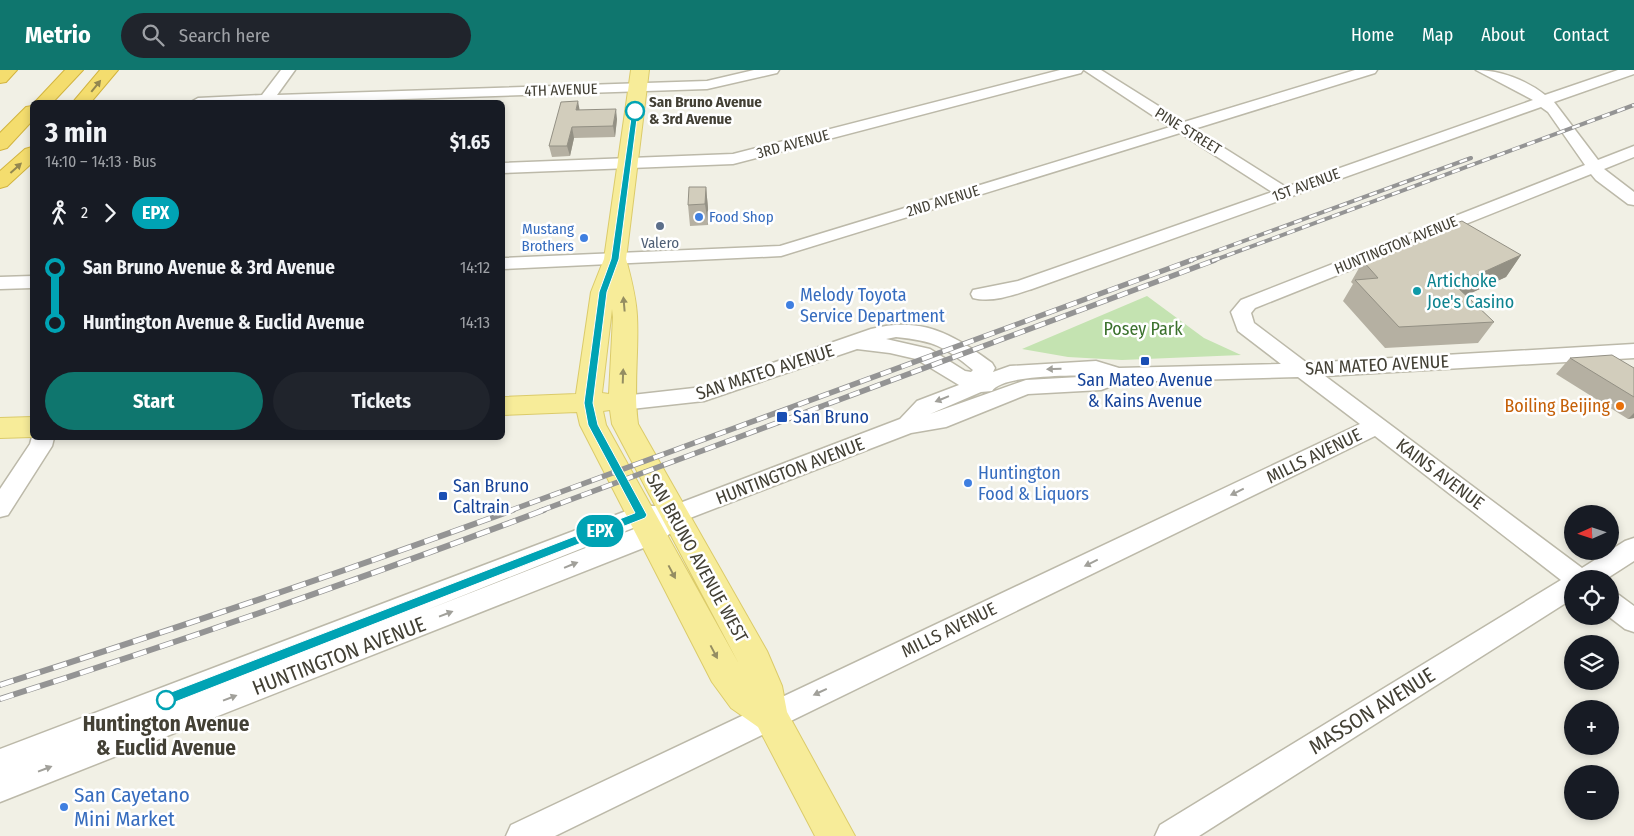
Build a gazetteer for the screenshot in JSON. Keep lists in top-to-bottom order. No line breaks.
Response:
{"streets":{"main road":["SAN MATEO AVENUE","SAN BRUNO AVENUE WEST"],"street":["4TH AVENUE","PINE STREET","3RD AVENUE","1ST AVENUE","2ND AVENUE","HUNTINGTON AVENUE","MILLS AVENUE","KAINS AVENUE","MASSON AVENUE"]},"crossings":[["PINE STREET","1ST AVENUE"],["PINE STREET","2ND AVENUE"],["2ND AVENUE","SAN BRUNO AVENUE WEST"],["HUNTINGTON AVENUE","SAN MATEO AVENUE"],["HUNTINGTON AVENUE","KAINS AVENUE"],["HUNTINGTON AVENUE","SAN BRUNO AVENUE WEST"],["SAN MATEO AVENUE","KAINS AVENUE"],["SAN MATEO AVENUE","SAN BRUNO AVENUE WEST"],["MILLS AVENUE","KAINS AVENUE"],["MILLS AVENUE","SAN BRUNO AVENUE WEST"]],"one_way":["MILLS AVENUE"],"parks":["Posey Park"],"places":{"other":["San Bruno Avenue & 3rd Avenue","Food Shop","Valero","Mustang Brothers","Artichoke Joe's Casino","Melody Toyota Service Department","Boiling Beijing","Huntington Food & Liquors","Huntington Avenue & Euclid Avenue","San Cayetano Mini Market"],"transit":["San Mateo Avenue & Kains Avenue","San Bruno","San Bruno Caltrain"]},"lines":["bus line EPX"],"north":"left","page":{"header":"Metrio","search":"Search here","nav":["Home","Map","About","Contact"],"on_map":"EPX","heading":["3 min","14:10 – 14:13 · Bus","$1.65"],"legs":["2","EPX"],"list":[{"name":"San Bruno Avenue & 3rd Avenue","value":"14:12"},{"name":"Huntington Avenue & Euclid Avenue","value":"14:13"}],"buttons":["Start","Tickets"],"map_buttons":["+","−"]}}
